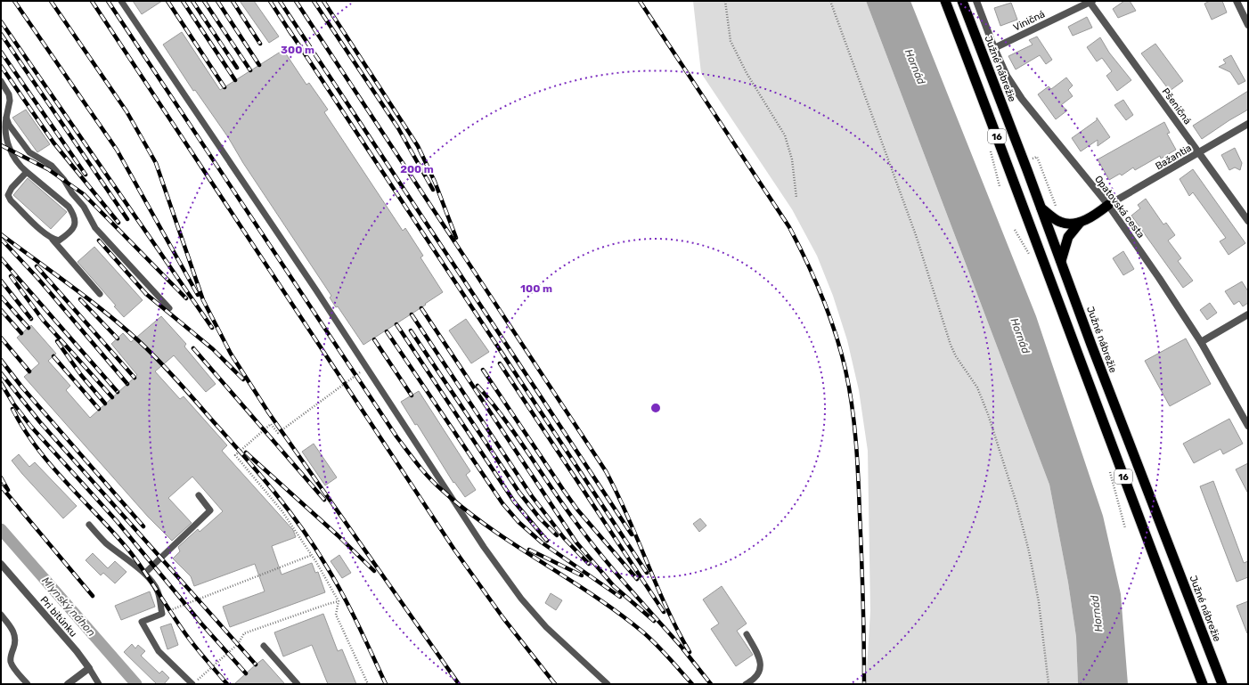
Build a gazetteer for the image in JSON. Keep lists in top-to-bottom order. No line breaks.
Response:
{"streets":{"highway":["Južné nábrežie","16"],"street":["Viničná","Pšeničná","Bažantia","Opatovská cesta","Pri bitúnku"]},"crossings":[["Viničná","Pšeničná"],["Viničná","Opatovská cesta"],["Pšeničná","Bažantia"],["Bažantia","Opatovská cesta"]],"water":["Hornád","Mlynský náhon"],"rings":["300 m","200 m","100 m"]}
